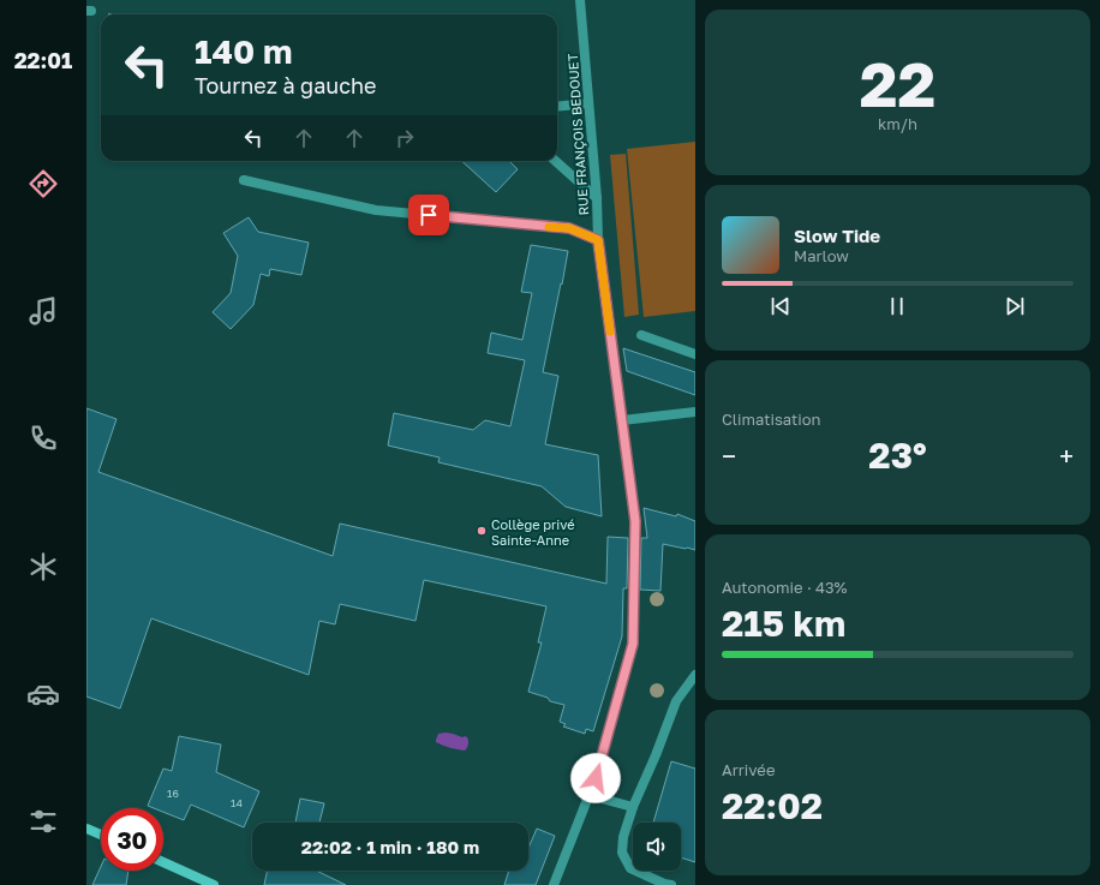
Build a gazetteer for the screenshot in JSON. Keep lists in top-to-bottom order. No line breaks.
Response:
{"streets":{"street":["RUE FRANÇOIS BEDOUET"]},"places":["Collège privé Sainte-Anne"],"house_numbers":["16","14"],"page":{"tabs":"22:01","tile":[["22","km/h"],"Climatisation",["Autonomie · 43%","215 km"],["Arrivée","22:02"]],"turn":["140 m","Tournez à gauche"],"song":["Slow Tide","Marlow"],"heat":["−","23°","+"],"limit":"30","trip":"22:02 · 1 min · 180 m"}}
